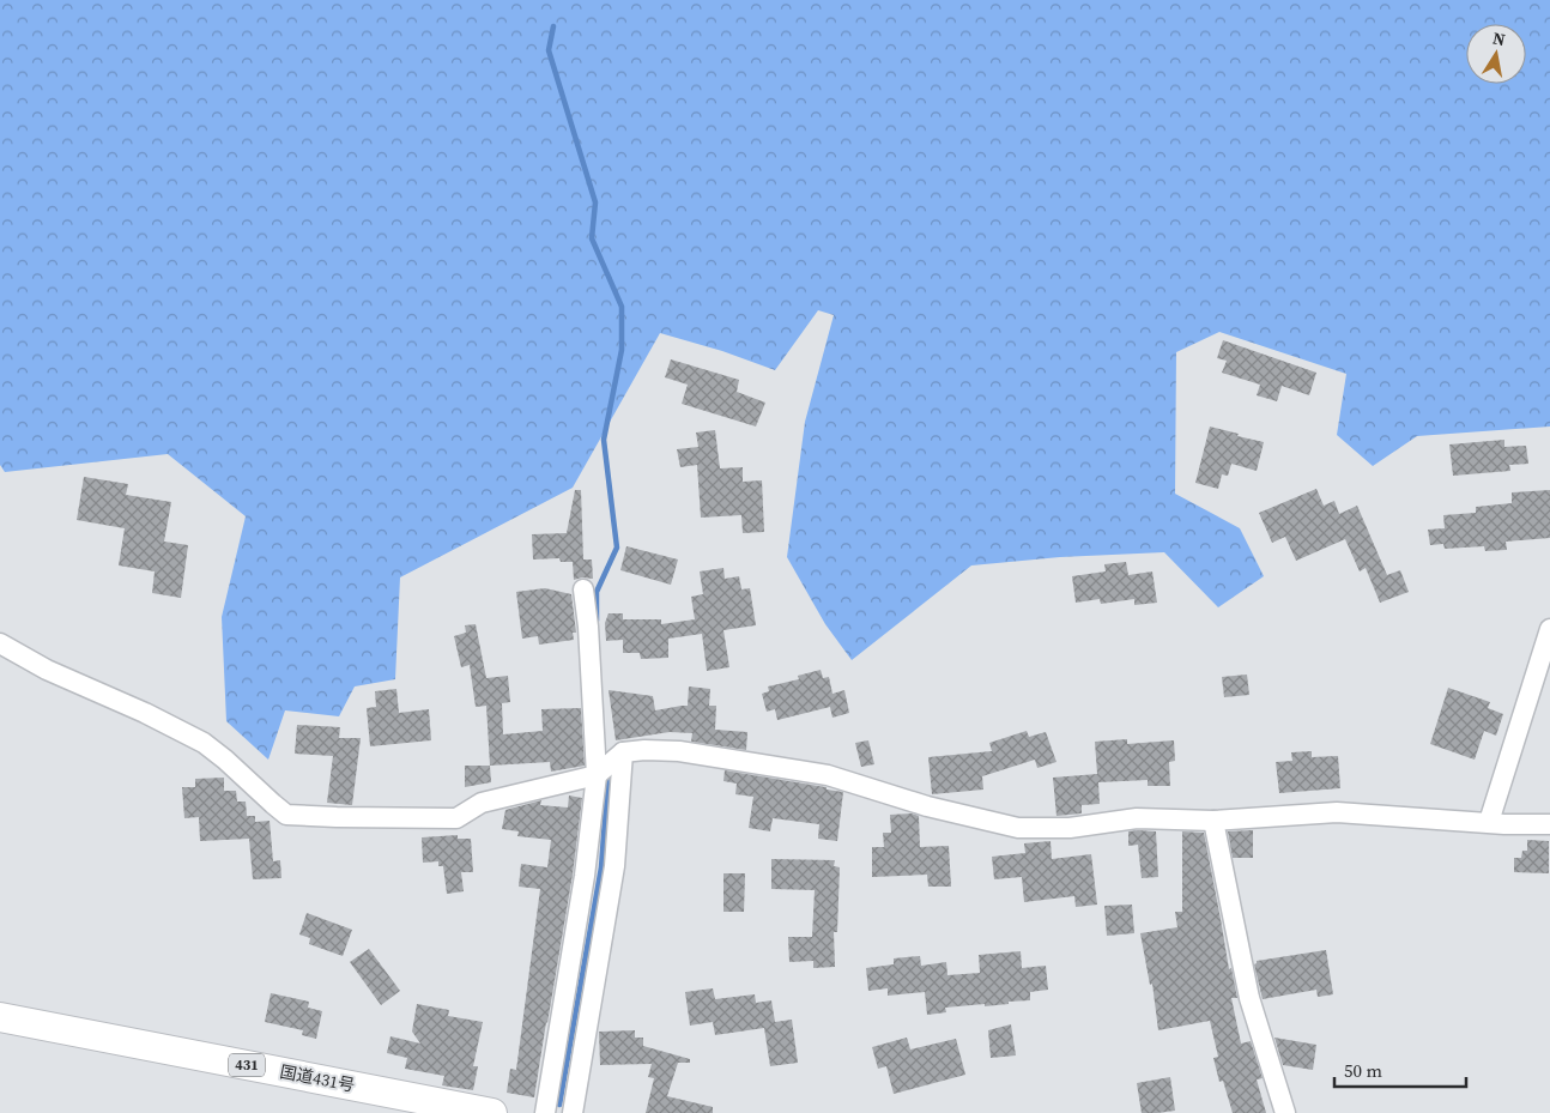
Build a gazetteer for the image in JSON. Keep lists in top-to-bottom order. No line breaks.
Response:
{"streets":{"highway":["431","国道431号"]},"scale_bar":"50 m","north":"top"}
